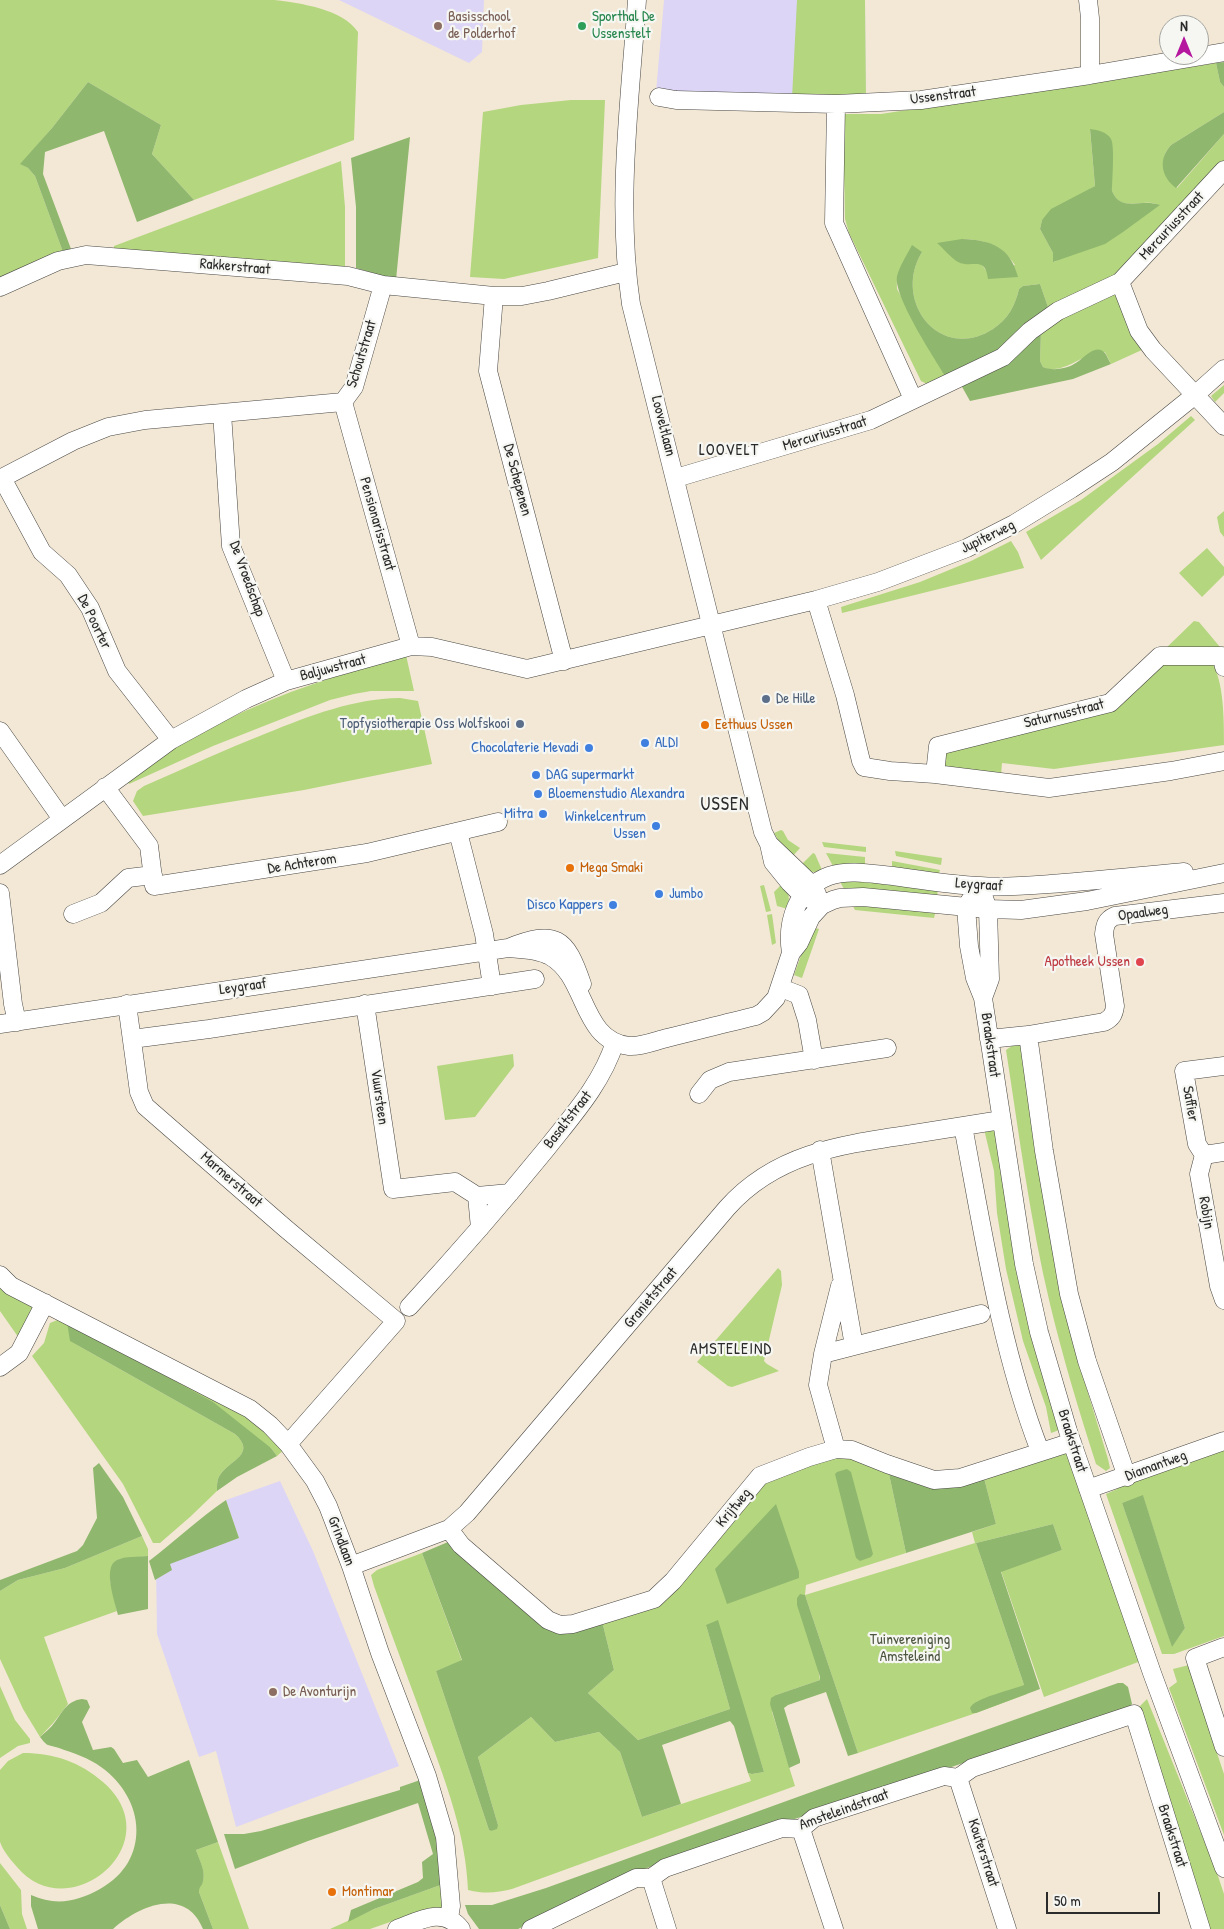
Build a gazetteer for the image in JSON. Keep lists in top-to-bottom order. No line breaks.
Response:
{"streets":{"street":["Ussenstraat","Mercuriusstraat","Rakkerstraat","Schoutstraat","Looveltlaan","De Schepenen","Pensionarisstraat","Jupiterweg","De Vroedschap","De Poorter","Baljuwstraat","Saturnusstraat","De Achterom","Leygraaf","Opaalweg","Braakstraat","Vuursteen","Saffier","Basaltstraat","Marmerstraat","Robijn","Granietstraat","Diamantweg","Krijtweg","Grindlaan","Amsteleindstraat","Kouterstraat"]},"crossings":[["Mercuriusstraat","Looveltlaan"],["Rakkerstraat","Schoutstraat"],["Schoutstraat","Pensionarisstraat"],["Schoutstraat","De Vroedschap"],["Schoutstraat","De Poorter"],["Looveltlaan","Jupiterweg"],["Looveltlaan","Baljuwstraat"],["Looveltlaan","Leygraaf"],["De Schepenen","Baljuwstraat"],["Pensionarisstraat","Baljuwstraat"],["Jupiterweg","Baljuwstraat"],["De Vroedschap","Baljuwstraat"],["De Poorter","Baljuwstraat"],["Leygraaf","Braakstraat"],["Leygraaf","Basaltstraat"],["Leygraaf","Marmerstraat"],["Opaalweg","Braakstraat"],["Braakstraat","Granietstraat"],["Braakstraat","Diamantweg"],["Braakstraat","Krijtweg"],["Braakstraat","Amsteleindstraat"],["Saffier","Robijn"],["Marmerstraat","Grindlaan"],["Granietstraat","Krijtweg"],["Granietstraat","Grindlaan"],["Amsteleindstraat","Kouterstraat"]],"districts":["LOOVELT","USSEN","AMSTELEIND"],"parks":["Tuinvereniging Amsteleind"],"places":["Basisschool de Polderhof","Sporthal De Ussenstelt","De Hille","Topfysiotherapie Oss Wolfskooi","Eethuus Ussen","ALDI","Chocolaterie Mevadi","DAG supermarkt","Bloemenstudio Alexandra","Mitra","Winkelcentrum Ussen","Mega Smaki","Jumbo","Disco Kappers","Apotheek Ussen","De Avonturijn","Montimar"],"scale_bar":"50 m","north":"top"}
